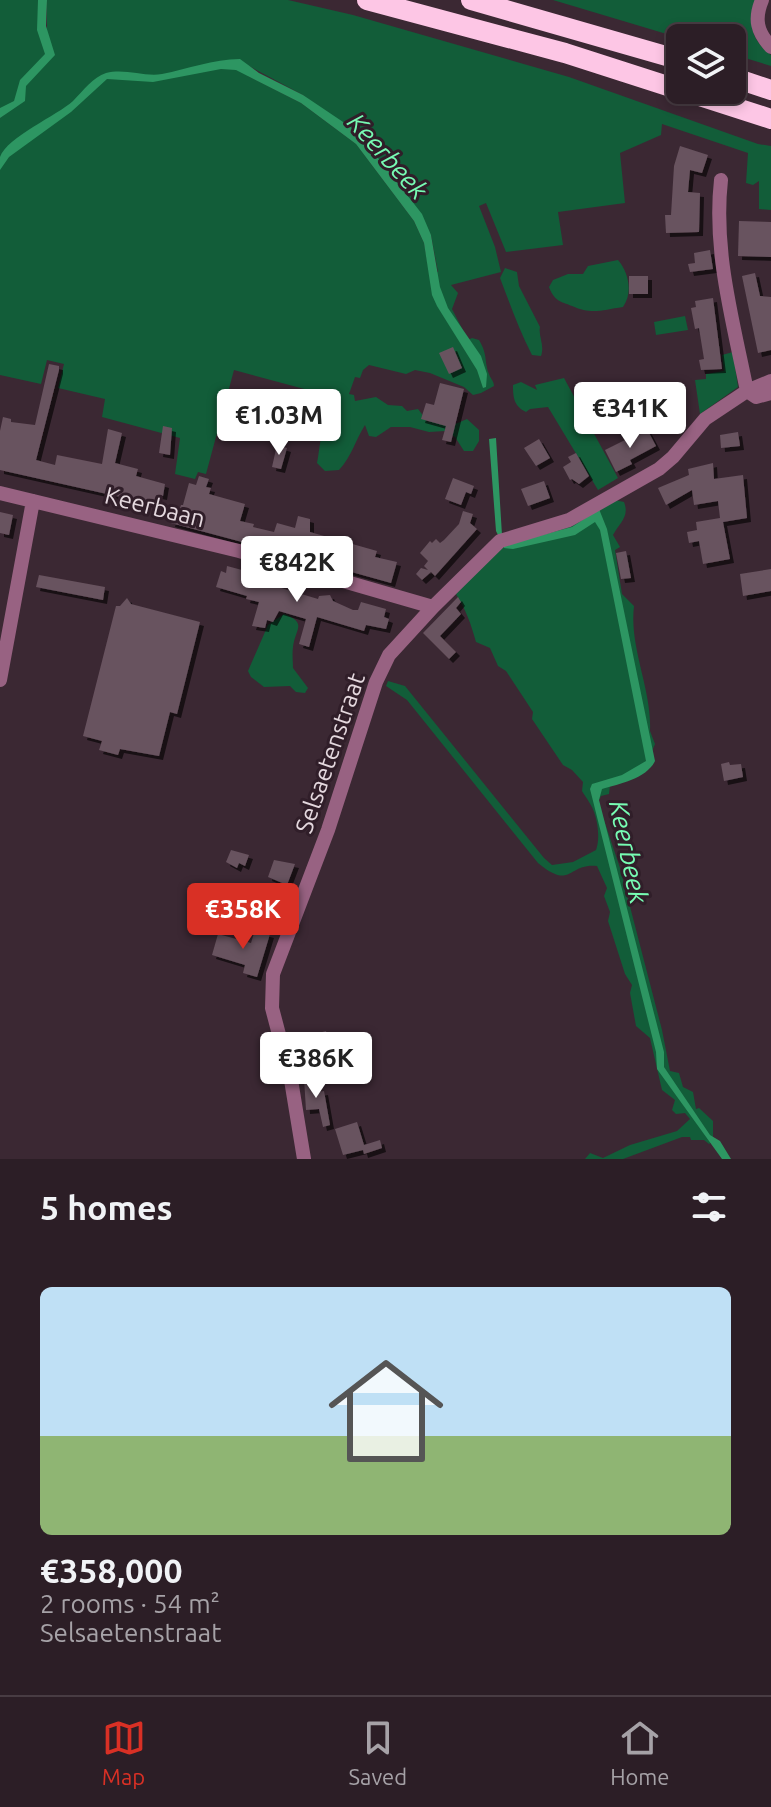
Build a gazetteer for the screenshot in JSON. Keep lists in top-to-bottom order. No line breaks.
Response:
{"streets":{"street":["Keerbaan","Selsaetenstraat"]},"crossings":[["Keerbaan","Selsaetenstraat"]],"water":["Keerbeek"],"page":{"price":["€341K","€1.03M","€842K","€358K","€386K"],"heading":"5 homes","list":[{"name":"€358,000","note":"2 rooms · 54 m² · Selsaetenstraat"}],"tabs":["Map","Saved","Home"]}}
